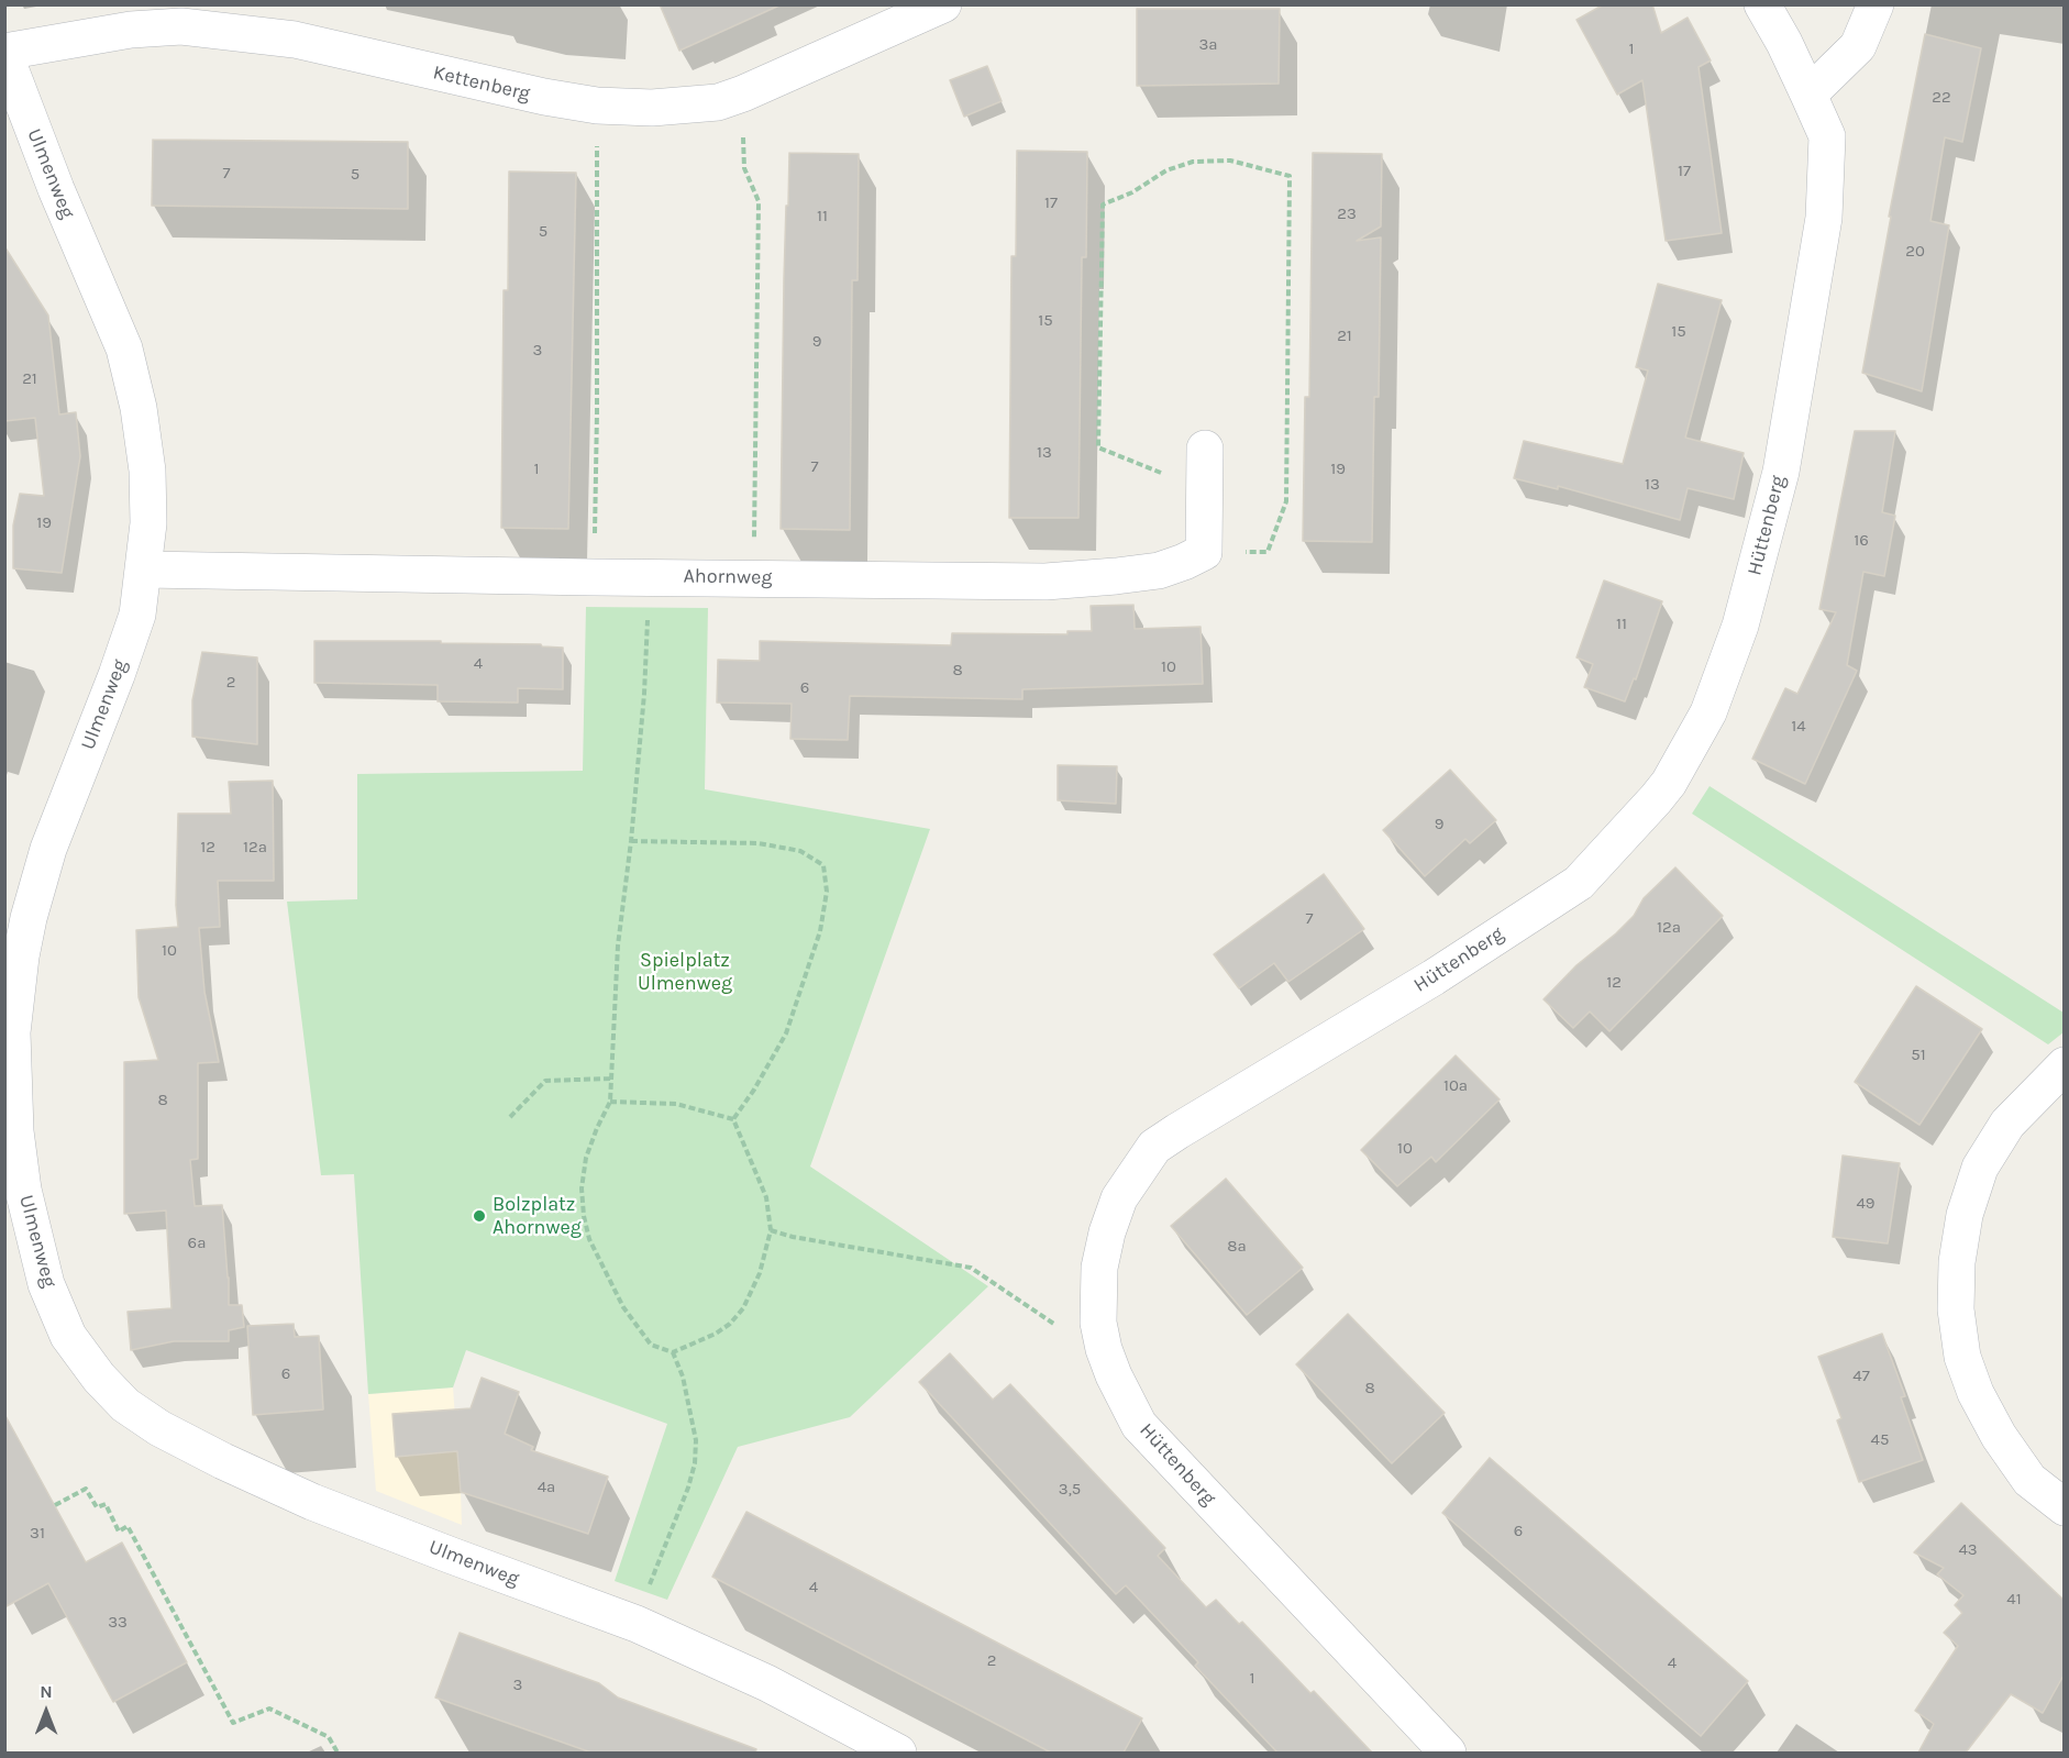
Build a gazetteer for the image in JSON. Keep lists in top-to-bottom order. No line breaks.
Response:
{"streets":{"street":["Kettenberg","Ulmenweg","Hüttenberg","Ahornweg"]},"crossings":[["Kettenberg","Ulmenweg"],["Ulmenweg","Ahornweg"]],"parks":["Spielplatz Ulmenweg"],"places":["Bolzplatz Ahornweg"],"house_numbers":["3a","1","22","17","7","5","17","23","11","5","20","15","15","21","9","3","21","13","7","1","19","13","19","16","11","4","10","8","2","6","14","9","12","12a","7","12a","10","12","51","10a","8","10","49","6a","8a","6","47","8","45","4a","3,5","6","31","43","4","41","33","2","4","1","3"],"north":"top"}
